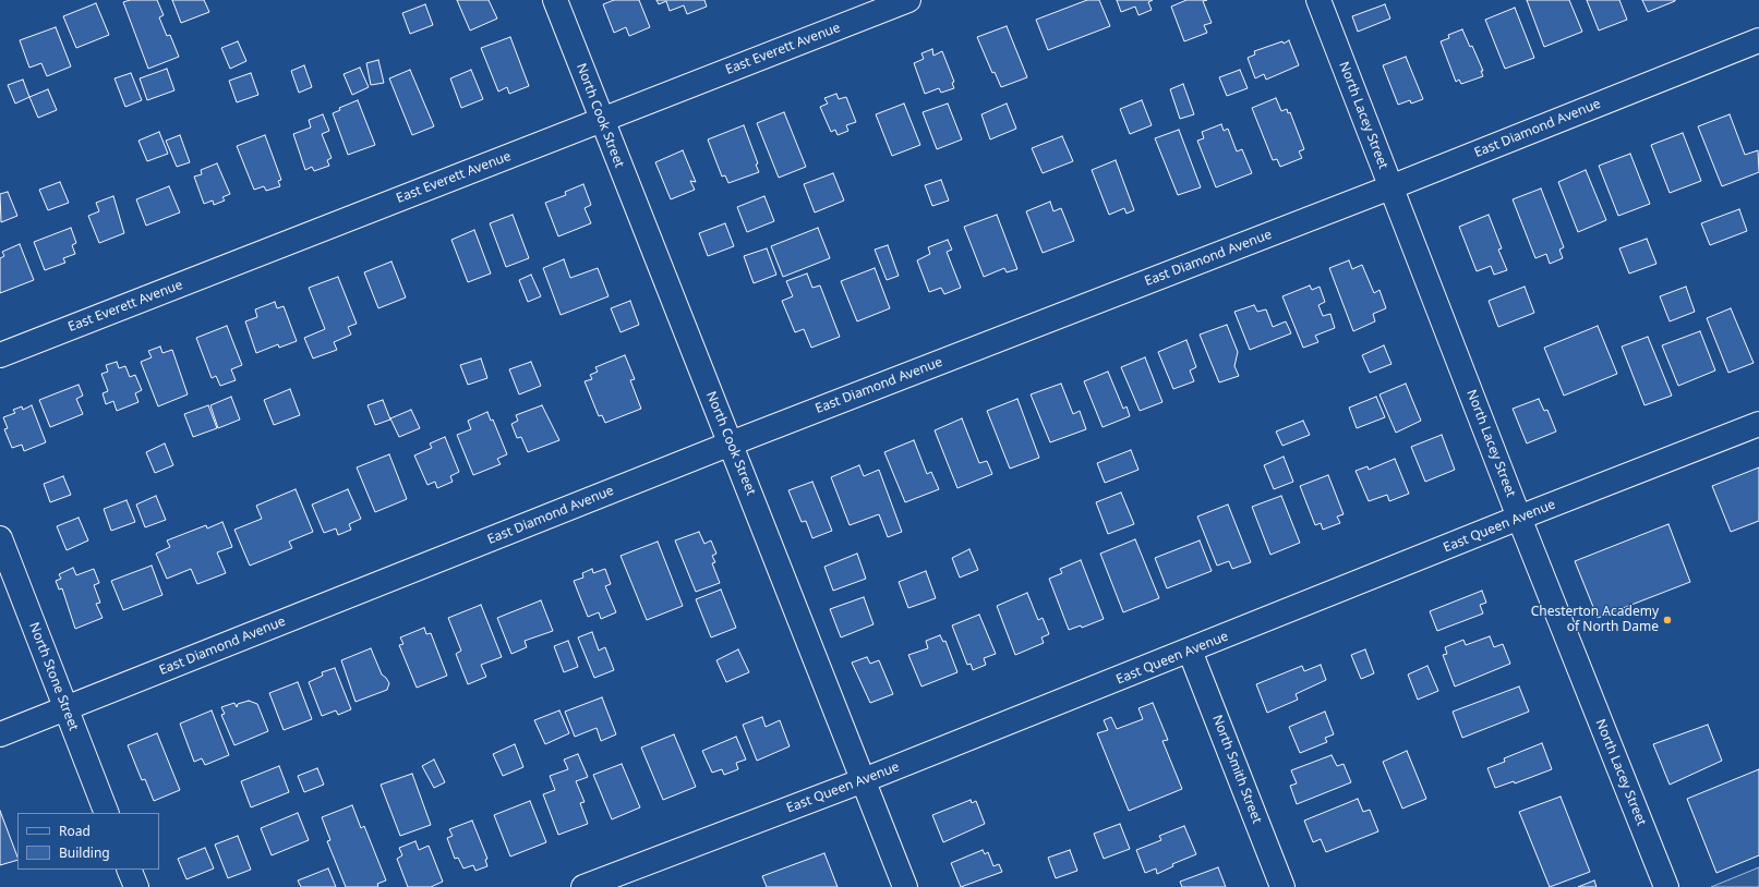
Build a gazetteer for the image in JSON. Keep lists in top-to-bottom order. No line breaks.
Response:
{"streets":{"street":["East Everett Avenue","North Cook Street","North Lacey Street","East Diamond Avenue","East Queen Avenue","North Stone Street","North Smith Street"]},"crossings":[["East Everett Avenue","North Cook Street"],["North Cook Street","East Diamond Avenue"],["North Cook Street","East Queen Avenue"],["North Lacey Street","East Diamond Avenue"],["North Lacey Street","East Queen Avenue"],["East Diamond Avenue","North Stone Street"],["East Queen Avenue","North Smith Street"]],"places":["Chesterton Academy of North Dame"],"legend":["Road","Building"]}
